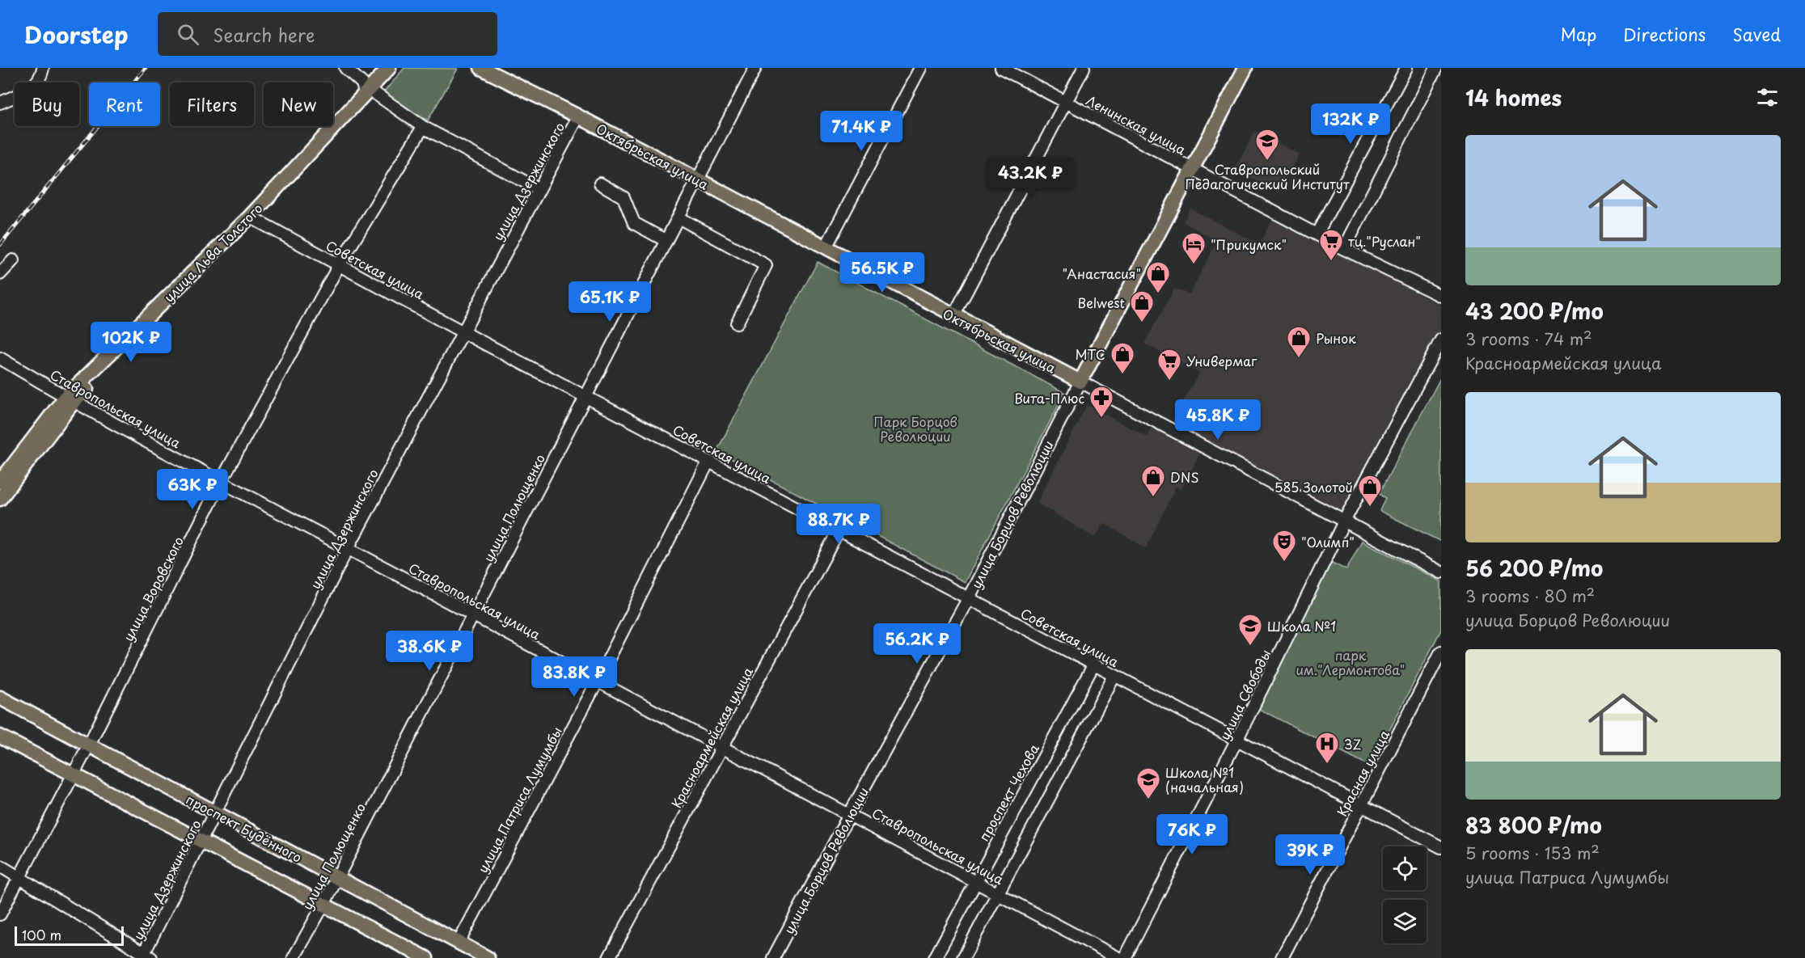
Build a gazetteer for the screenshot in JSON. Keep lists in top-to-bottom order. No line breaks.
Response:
{"streets":{"main road":["Октябрьская улица","улица Льва Толстого","улица Борцов Революции","проспект Будённого"],"street":["Ленинская улица","улица Дзержинского","Советская улица","Ставропольская улица","улица Полющенко","улица Воровского","улица Свободы","Красноармейская улица","Красная улица","проспект Чехова","улица Патриса Лумумбы"]},"crossings":[["Ленинская улица","улица Борцов Революции"],["Октябрьская улица","улица Дзержинского"],["Октябрьская улица","улица Полющенко"],["Октябрьская улица","улица Борцов Революции"],["Октябрьская улица","улица Свободы"],["улица Дзержинского","Советская улица"],["улица Дзержинского","Ставропольская улица"],["улица Дзержинского","проспект Будённого"],["улица Льва Толстого","Советская улица"],["улица Льва Толстого","Ставропольская улица"],["Советская улица","улица Полющенко"],["Советская улица","улица Борцов Революции"],["Советская улица","улица Воровского"],["Советская улица","улица Свободы"],["Советская улица","Красноармейская улица"],["Советская улица","Красная улица"],["Советская улица","проспект Чехова"],["Советская улица","улица Патриса Лумумбы"],["Ставропольская улица","улица Полющенко"],["Ставропольская улица","улица Борцов Революции"],["Ставропольская улица","улица Воровского"],["Ставропольская улица","Красноармейская улица"],["Ставропольская улица","проспект Чехова"],["Ставропольская улица","улица Патриса Лумумбы"],["улица Полющенко","проспект Будённого"],["улица Воровского","проспект Будённого"],["улица Патриса Лумумбы","проспект Будённого"]],"parks":["Парк Борцов Революции","парк им.\"Лермонтова\""],"places":{"school or university":["Ставропольский Педагогический Институт","Школа №1","Школа №1 (начальная)"],"supermarket":["тц.\"Руслан\"","Универмаг"],"hotel":["\"Прикумск\""],"shop":["\"Анастасия\"","Belwest","Рынок","МТС","DNS","585 Золотой"],"pharmacy":["Вита-Плюс"],"theatre":["\"Олимп\""],"hospital":["3Z"]},"scale_bar":"100 m","page":{"header":"Doorstep","search":"Search here","nav":["Map","Directions","Saved"],"heading":"14 homes","chip":["Buy","Rent","Filters","New"],"price":["132K ₽","71.4K ₽","43.2K ₽","56.5K ₽","65.1K ₽","102K ₽","45.8K ₽","63K ₽","88.7K ₽","56.2K ₽","38.6K ₽","83.8K ₽","76K ₽","39K ₽"],"list":[{"name":"43 200 ₽/mo","note":"3 rooms · 74 m² · Красноармейская улица"},{"name":"56 200 ₽/mo","note":"3 rooms · 80 m² · улица Борцов Революции"},{"name":"83 800 ₽/mo","note":"5 rooms · 153 m² · улица Патриса Лумумбы"}],"scale":"100 m"}}
